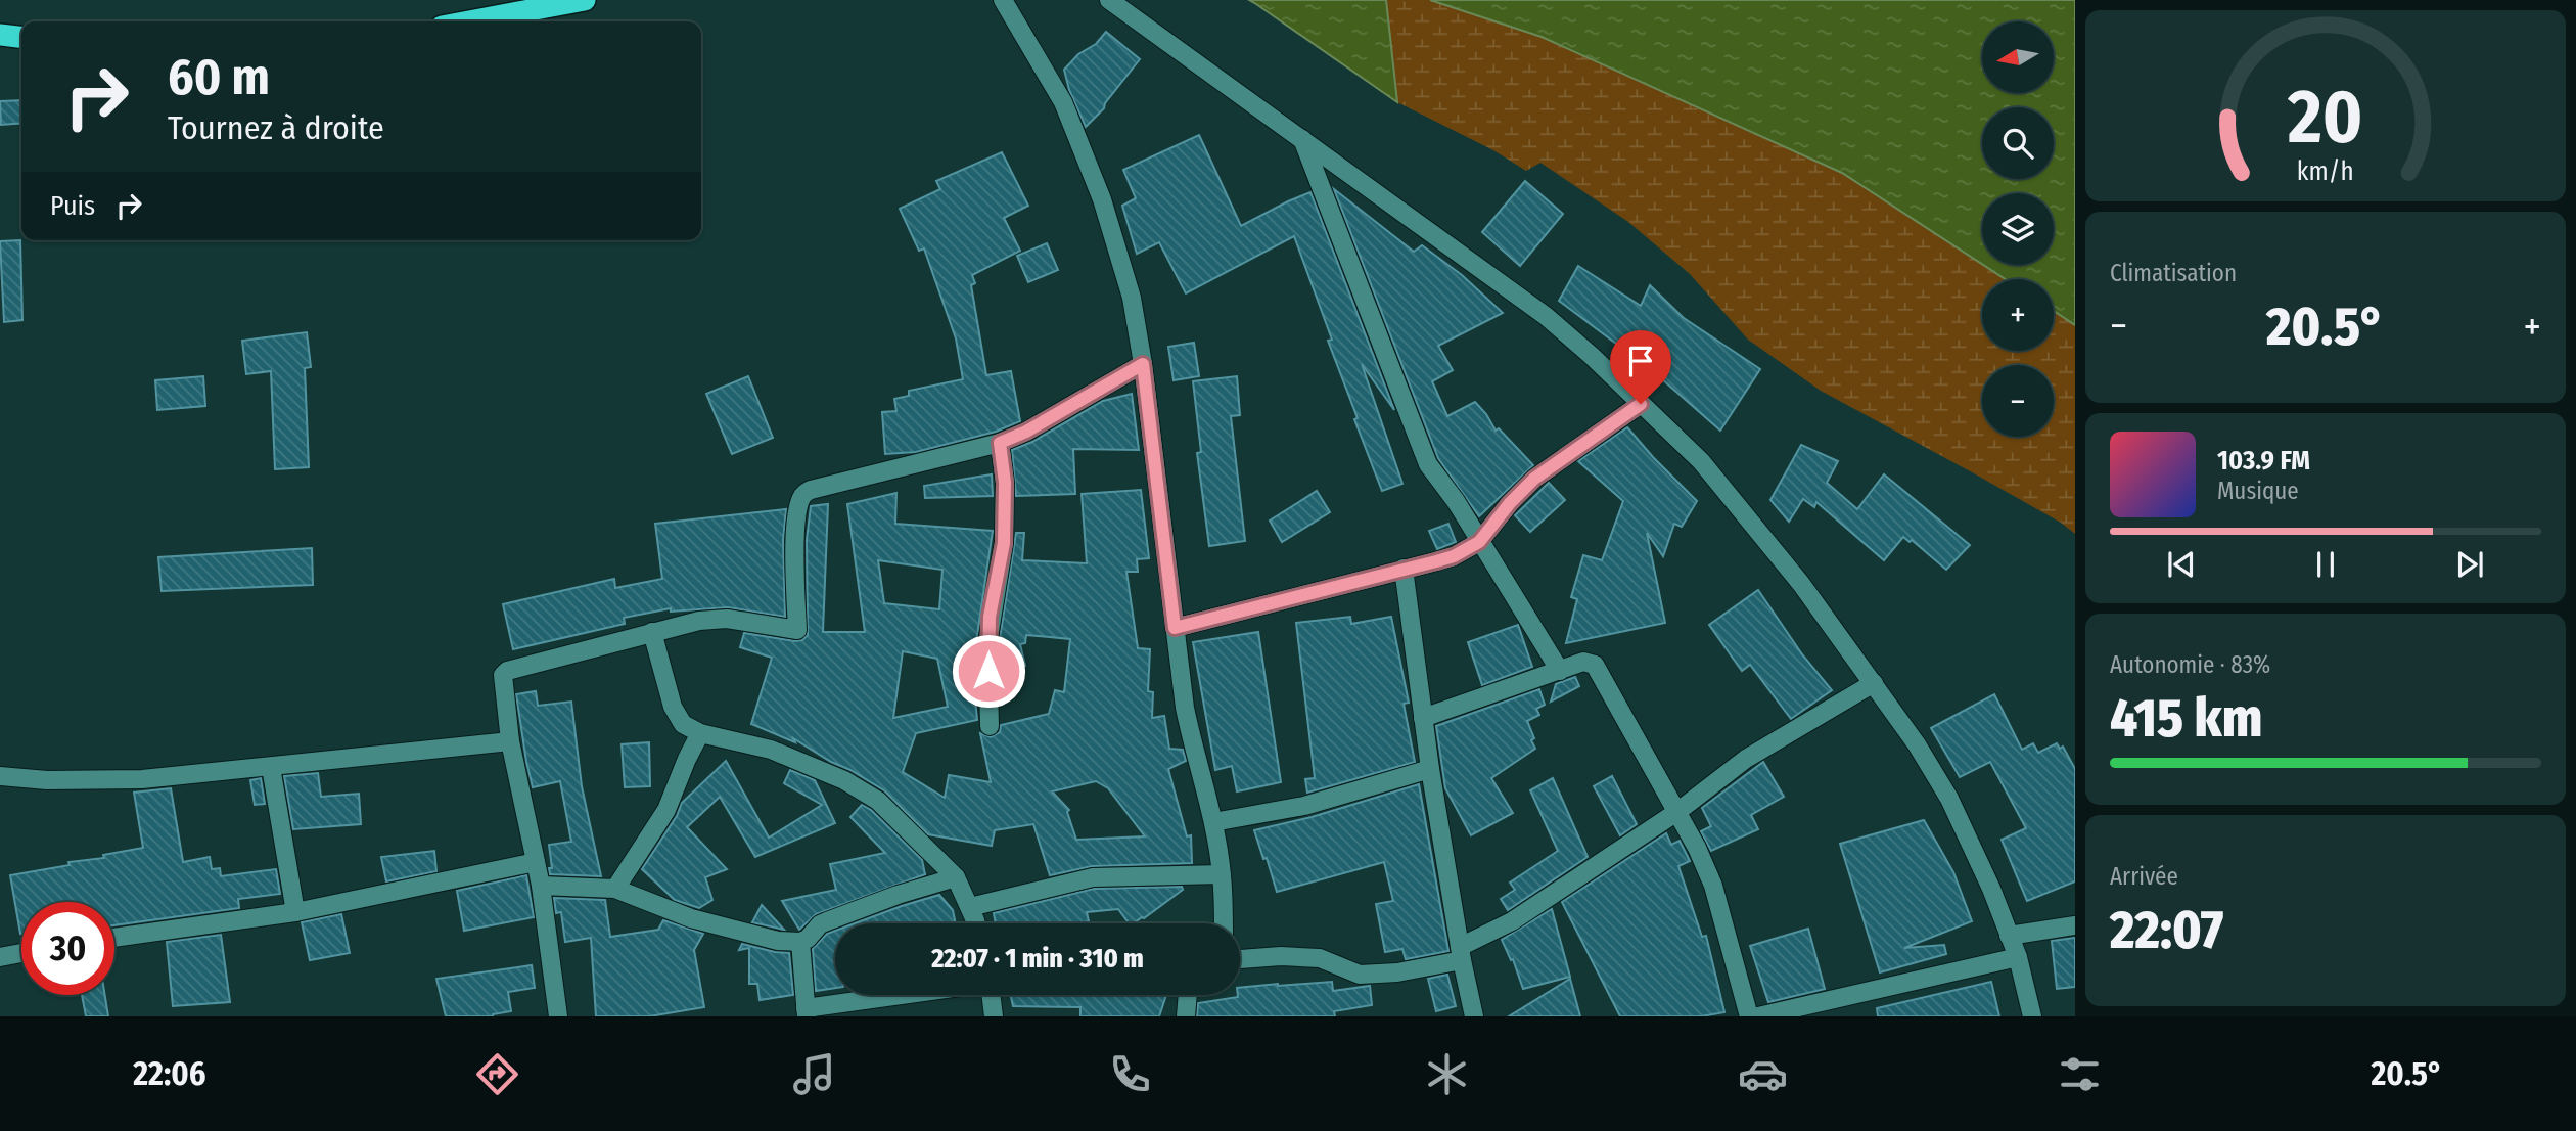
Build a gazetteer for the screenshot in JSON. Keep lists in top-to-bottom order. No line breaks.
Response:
{"north":"left","page":{"map_buttons":["+","−"],"turn":["60 m","Tournez à droite"],"then":"Puis","tile":["Climatisation",["Autonomie · 83%","415 km"],["Arrivée","22:07"]],"heat":["−","20.5°","+"],"song":["103.9 FM","Musique"],"limit":"30","trip":"22:07 · 1 min · 310 m","tabs":["22:06","20.5°"],"gauge":["20","km/h"]}}
